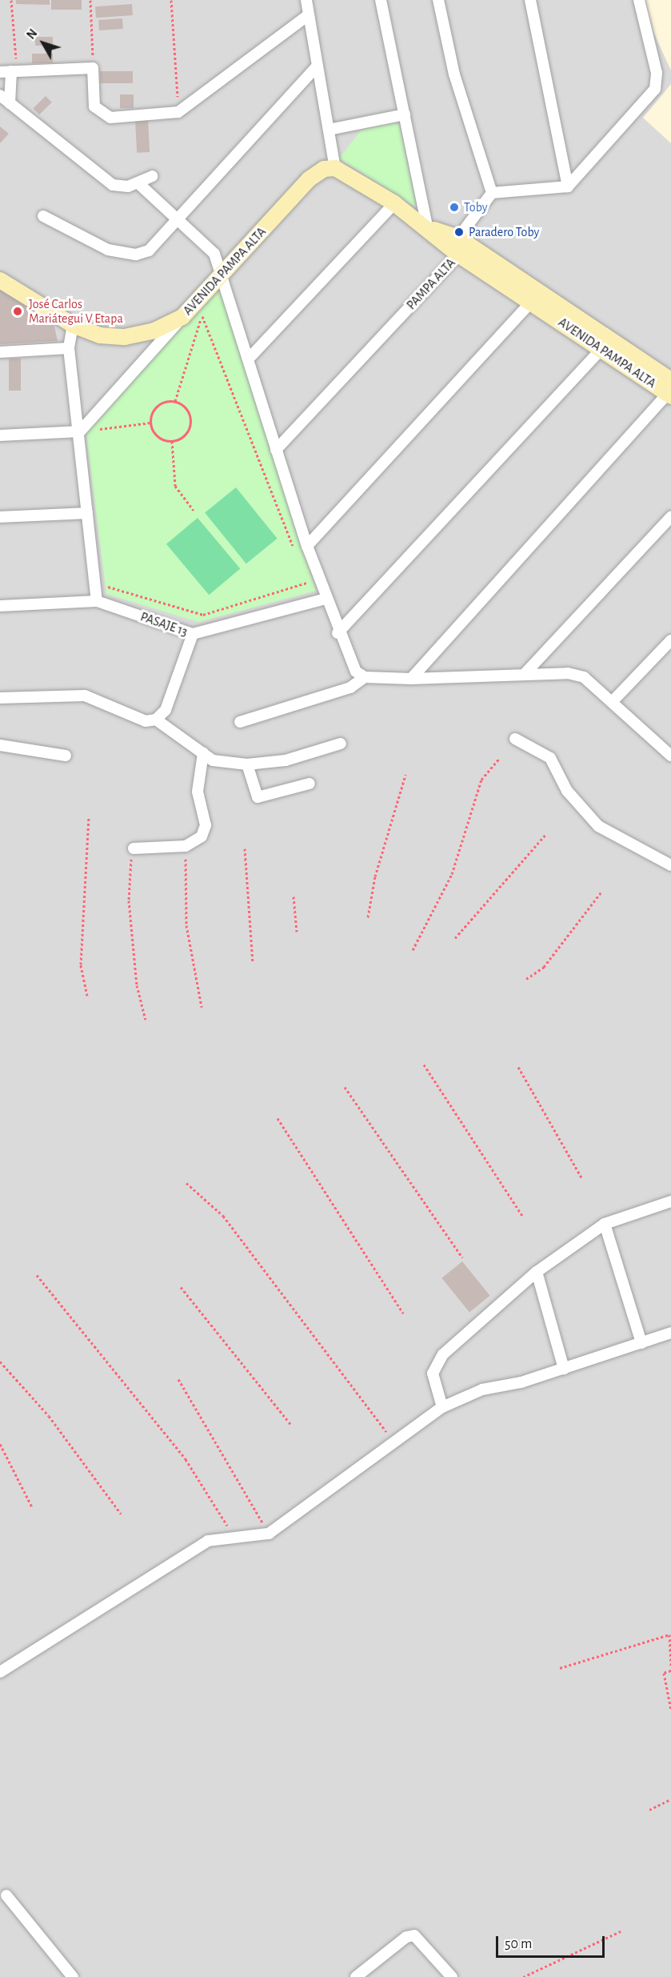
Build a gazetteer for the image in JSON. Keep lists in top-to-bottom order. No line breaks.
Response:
{"streets":{"street":["AVENIDA PAMPA ALTA","PAMPA ALTA","PASAJE 13"]},"crossings":[["AVENIDA PAMPA ALTA","PAMPA ALTA"]],"places":["Toby","Paradero Toby","José Carlos Mariátegui V Etapa"],"scale_bar":"50 m","north":"top left"}
